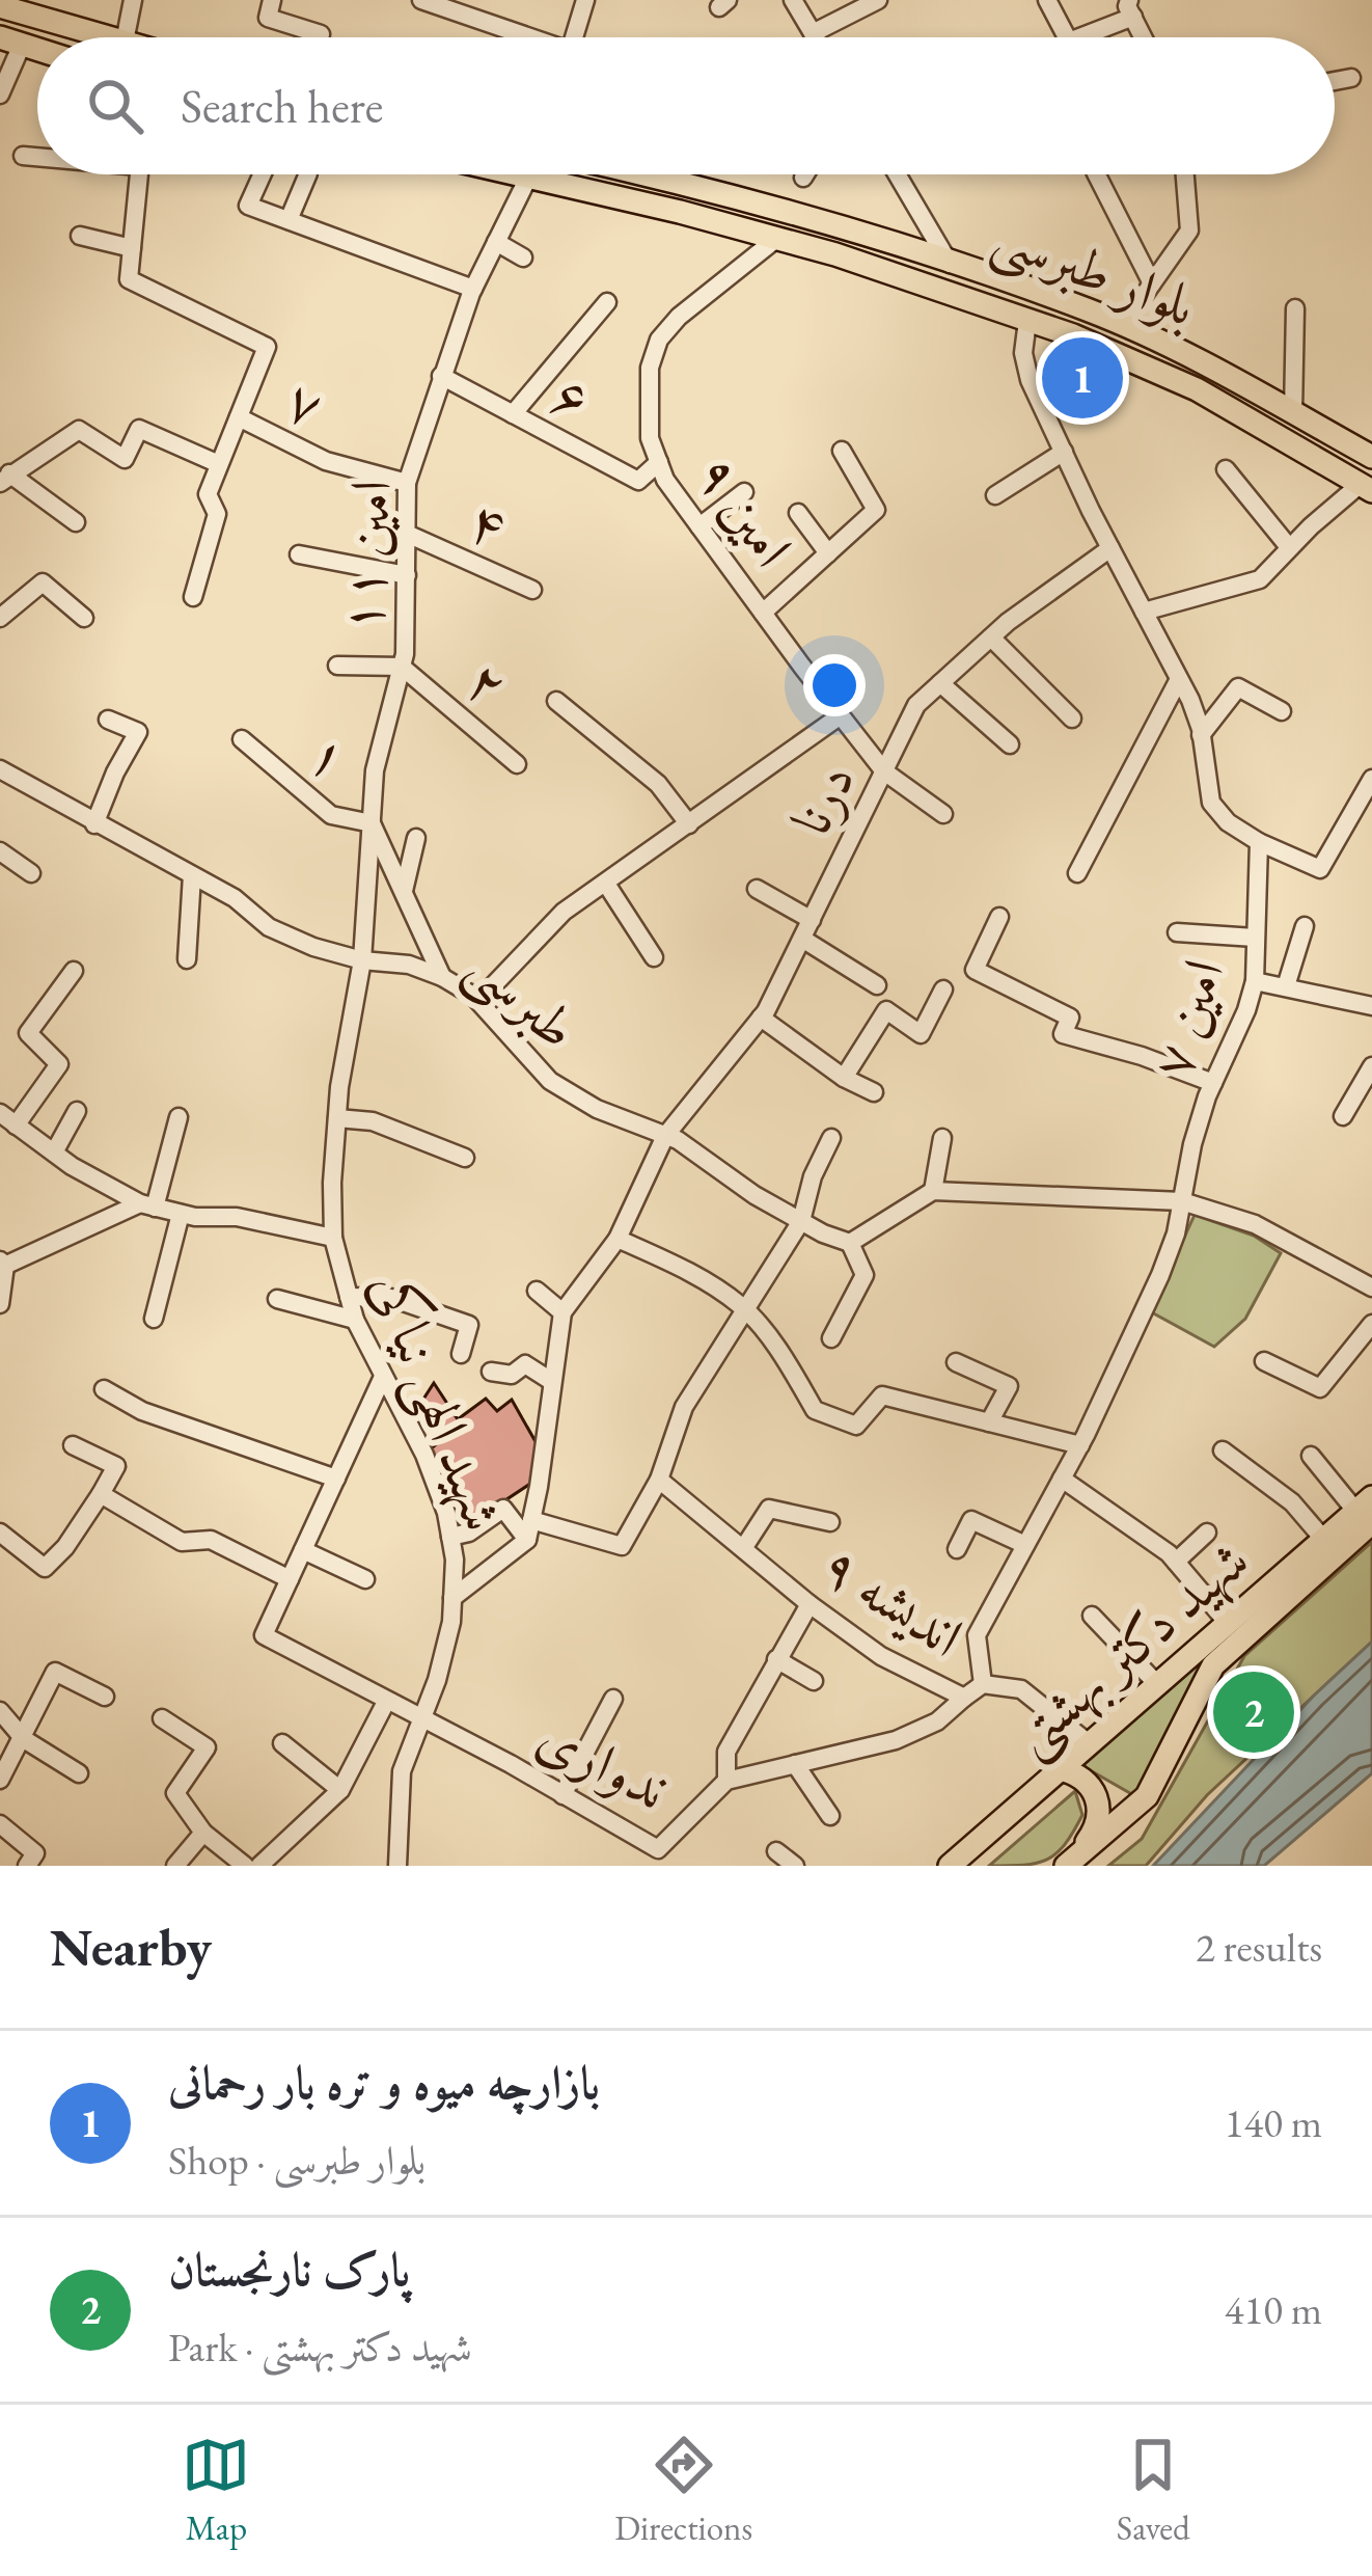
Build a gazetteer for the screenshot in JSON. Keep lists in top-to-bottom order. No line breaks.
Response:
{"streets":{"main road":["بلوار طبرسی","شهید دکتر بهشتی"],"street":["۶","۷","امین ۹","۴","امین ۱۱","۲","۱","درنا","طبرسی","امین ۷","شهید الهی نیاکی","اندیشه ۹","ندواری"]},"crossings":[["بلوار طبرسی","امین ۹"],["بلوار طبرسی","امین ۱۱"],["۶","امین ۹"],["۶","امین ۱۱"],["۷","امین ۱۱"],["امین ۹","درنا"],["۴","امین ۱۱"],["امین ۱۱","۲"],["امین ۱۱","۱"],["امین ۱۱","طبرسی"],["امین ۱۱","شهید الهی نیاکی"],["درنا","طبرسی"],["طبرسی","شهید الهی نیاکی"],["امین ۷","اندیشه ۹"],["شهید الهی نیاکی","ندواری"],["اندیشه ۹","شهید دکتر بهشتی"],["اندیشه ۹","ندواری"]],"page":{"search":"Search here","pins":["1","2"],"heading":["Nearby","2 results"],"list":[{"mark":"1","name":"بازارچه میوه و تره بار رحمانی","note":"Shop · بلوار طبرسی","value":"140 m"},{"mark":"2","name":"پارک نارنجستان","note":"Park · شهید دکتر بهشتی","value":"410 m"}],"nav":["Map","Directions","Saved"]}}
